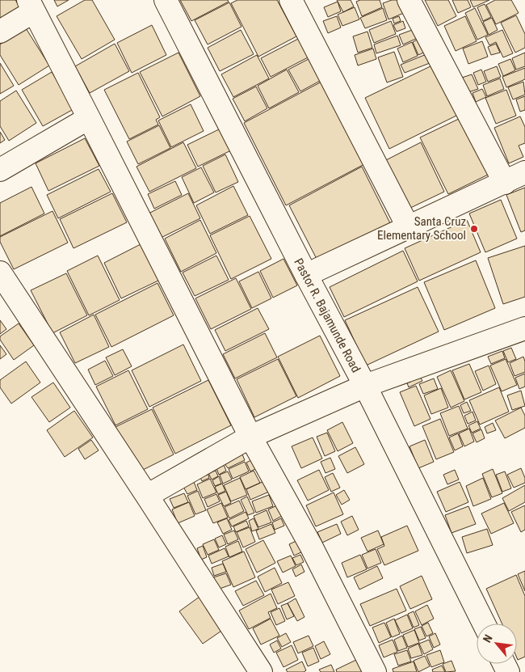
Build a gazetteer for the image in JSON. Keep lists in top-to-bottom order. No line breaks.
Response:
{"streets":{"street":["Pastor R. Bajamunde Road"]},"places":["Santa Cruz Elementary School"],"north":"top left"}
